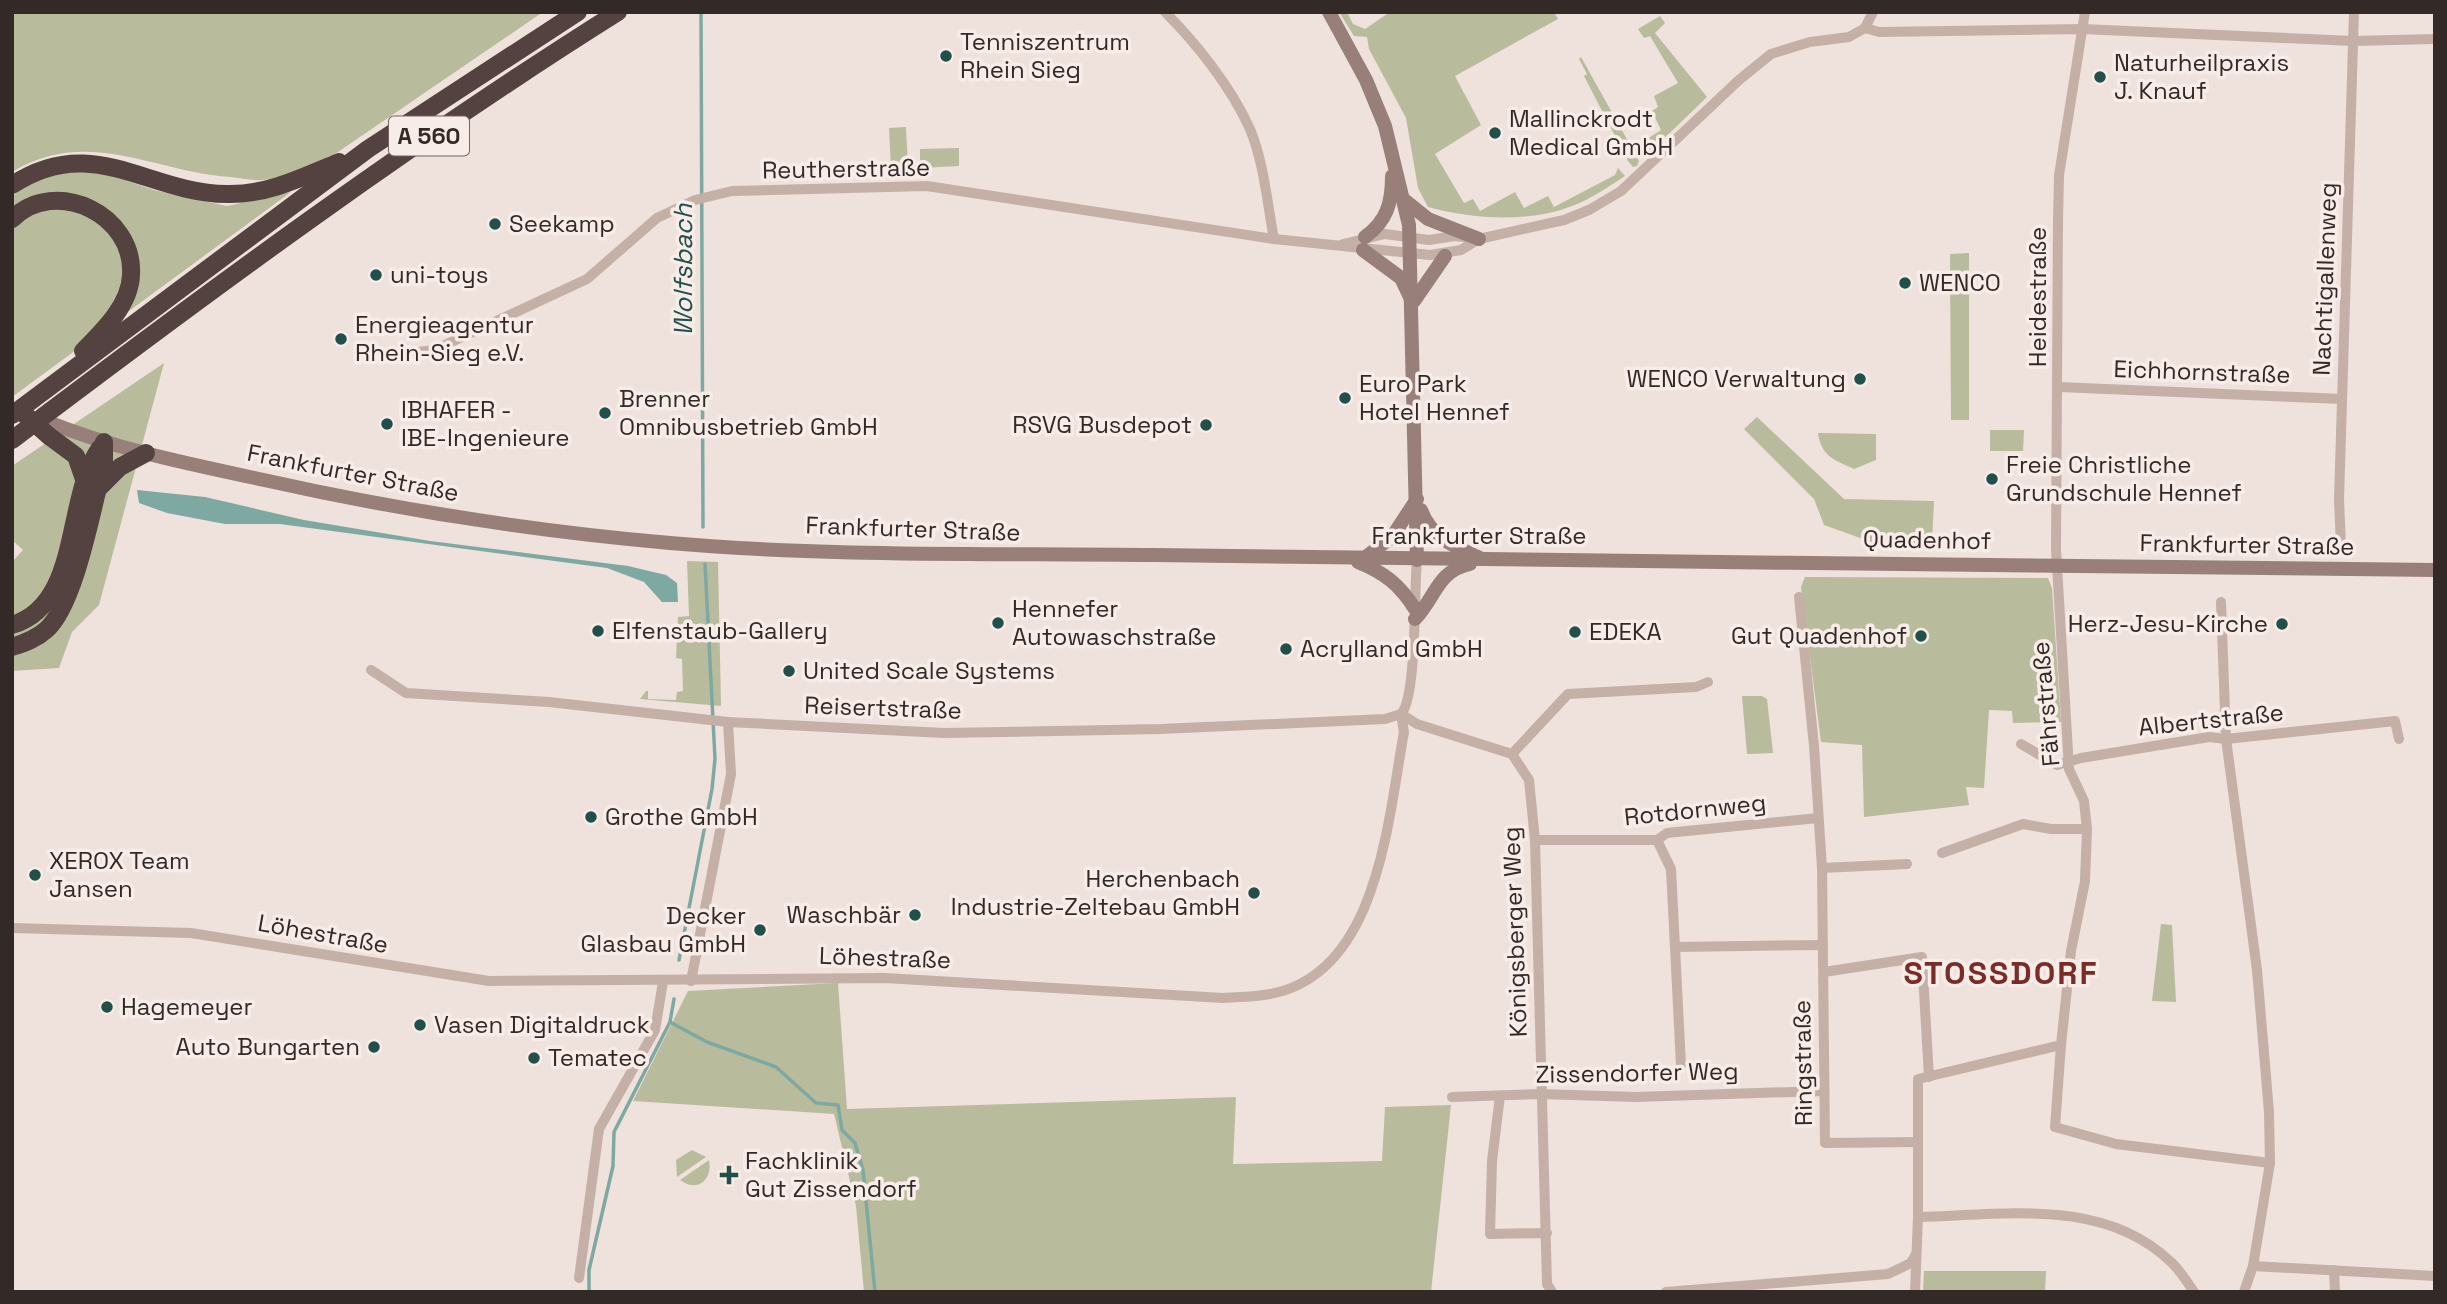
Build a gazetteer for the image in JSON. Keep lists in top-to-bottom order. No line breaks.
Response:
{"streets":{"highway":["A 560"],"main road":["Frankfurter Straße","Quadenhof"],"street":["Reutherstraße","Nachtigallenweg","Heidestraße","Eichhornstraße","Fährstraße","Reisertstraße","Albertstraße","Rotdornweg","Königsberger Weg","Löhestraße","Ringstraße","Zissendorfer Weg"]},"crossings":[["A 560","Frankfurter Straße"],["Nachtigallenweg","Eichhornstraße"],["Heidestraße","Eichhornstraße"],["Heidestraße","Frankfurter Straße"],["Heidestraße","Quadenhof"],["Heidestraße","Fährstraße"],["Frankfurter Straße","Quadenhof"],["Frankfurter Straße","Fährstraße"],["Frankfurter Straße","Löhestraße"],["Quadenhof","Fährstraße"],["Fährstraße","Albertstraße"],["Reisertstraße","Löhestraße"],["Rotdornweg","Königsberger Weg"],["Rotdornweg","Ringstraße"],["Königsberger Weg","Zissendorfer Weg"],["Ringstraße","Zissendorfer Weg"]],"districts":["STOSSDORF"],"water":["Wolfsbach"],"places":{"other":["Tenniszentrum Rhein Sieg","Naturheilpraxis J. Knauf","Mallinckrodt Medical GmbH","Seekamp","uni-toys","WENCO","Energieagentur Rhein-Sieg e.V.","WENCO Verwaltung","Euro Park Hotel Hennef","Brenner Omnibusbetrieb GmbH","IBHAFER - IBE-Ingenieure","RSVG Busdepot","Freie Christliche Grundschule Hennef","Hennefer Autowaschstraße","Herz-Jesu-Kirche","Elfenstaub-Gallery","EDEKA","Gut Quadenhof","Acrylland GmbH","United Scale Systems","Grothe GmbH","XEROX Team Jansen","Herchenbach Industrie-Zeltebau GmbH","Waschbär","Decker Glasbau GmbH","Hagemeyer","Vasen Digitaldruck","Auto Bungarten","Tematec"],"health":["Fachklinik Gut Zissendorf"]}}
